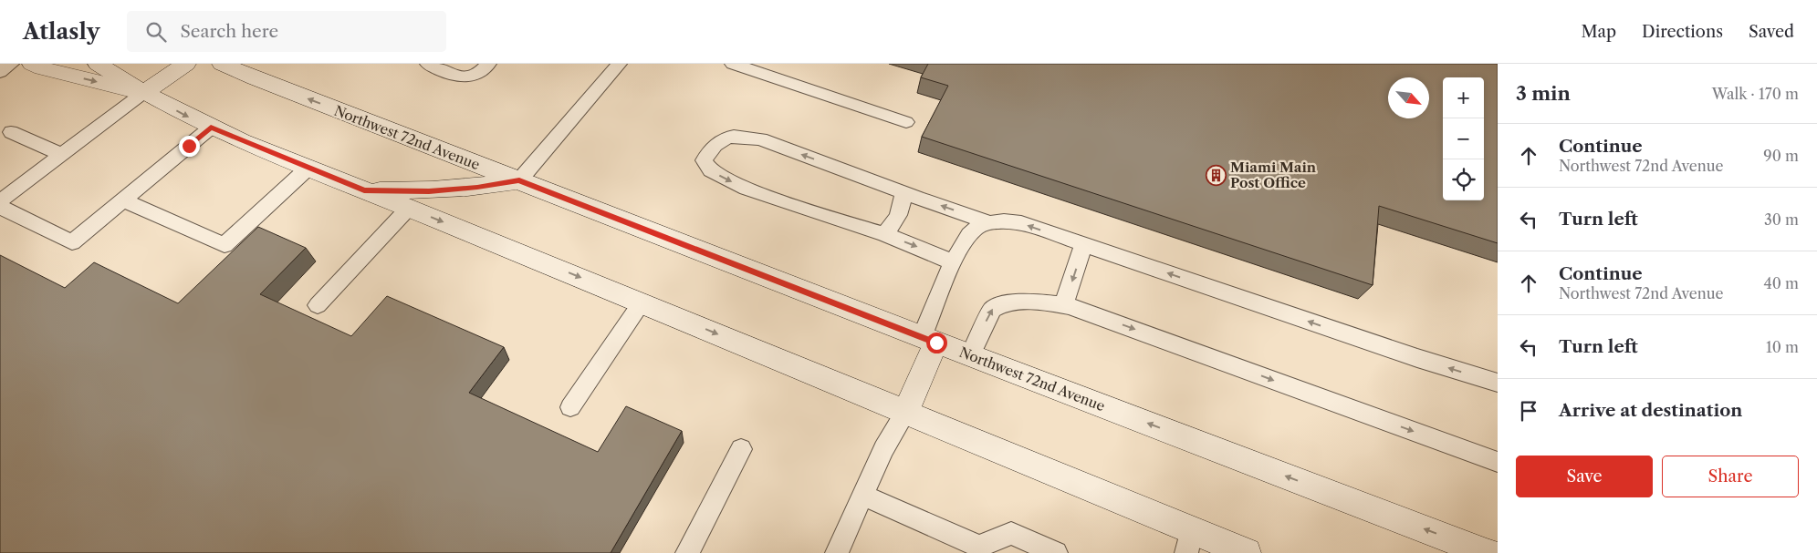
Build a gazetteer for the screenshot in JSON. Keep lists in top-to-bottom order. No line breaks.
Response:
{"streets":{"main road":["Northwest 72nd Avenue"]},"places":{"building":["Miami Main Post Office"]},"north":"bottom right","page":{"header":"Atlasly","search":"Search here","nav":["Map","Directions","Saved"],"heading":["3 min","Walk · 170 m"],"map_buttons":["+","−"],"list":[["Continue","Northwest 72nd Avenue","90 m"],["Turn left","30 m"],["Continue","Northwest 72nd Avenue","40 m"],["Turn left","10 m"],"Arrive at destination"],"buttons":["Save","Share"]}}
